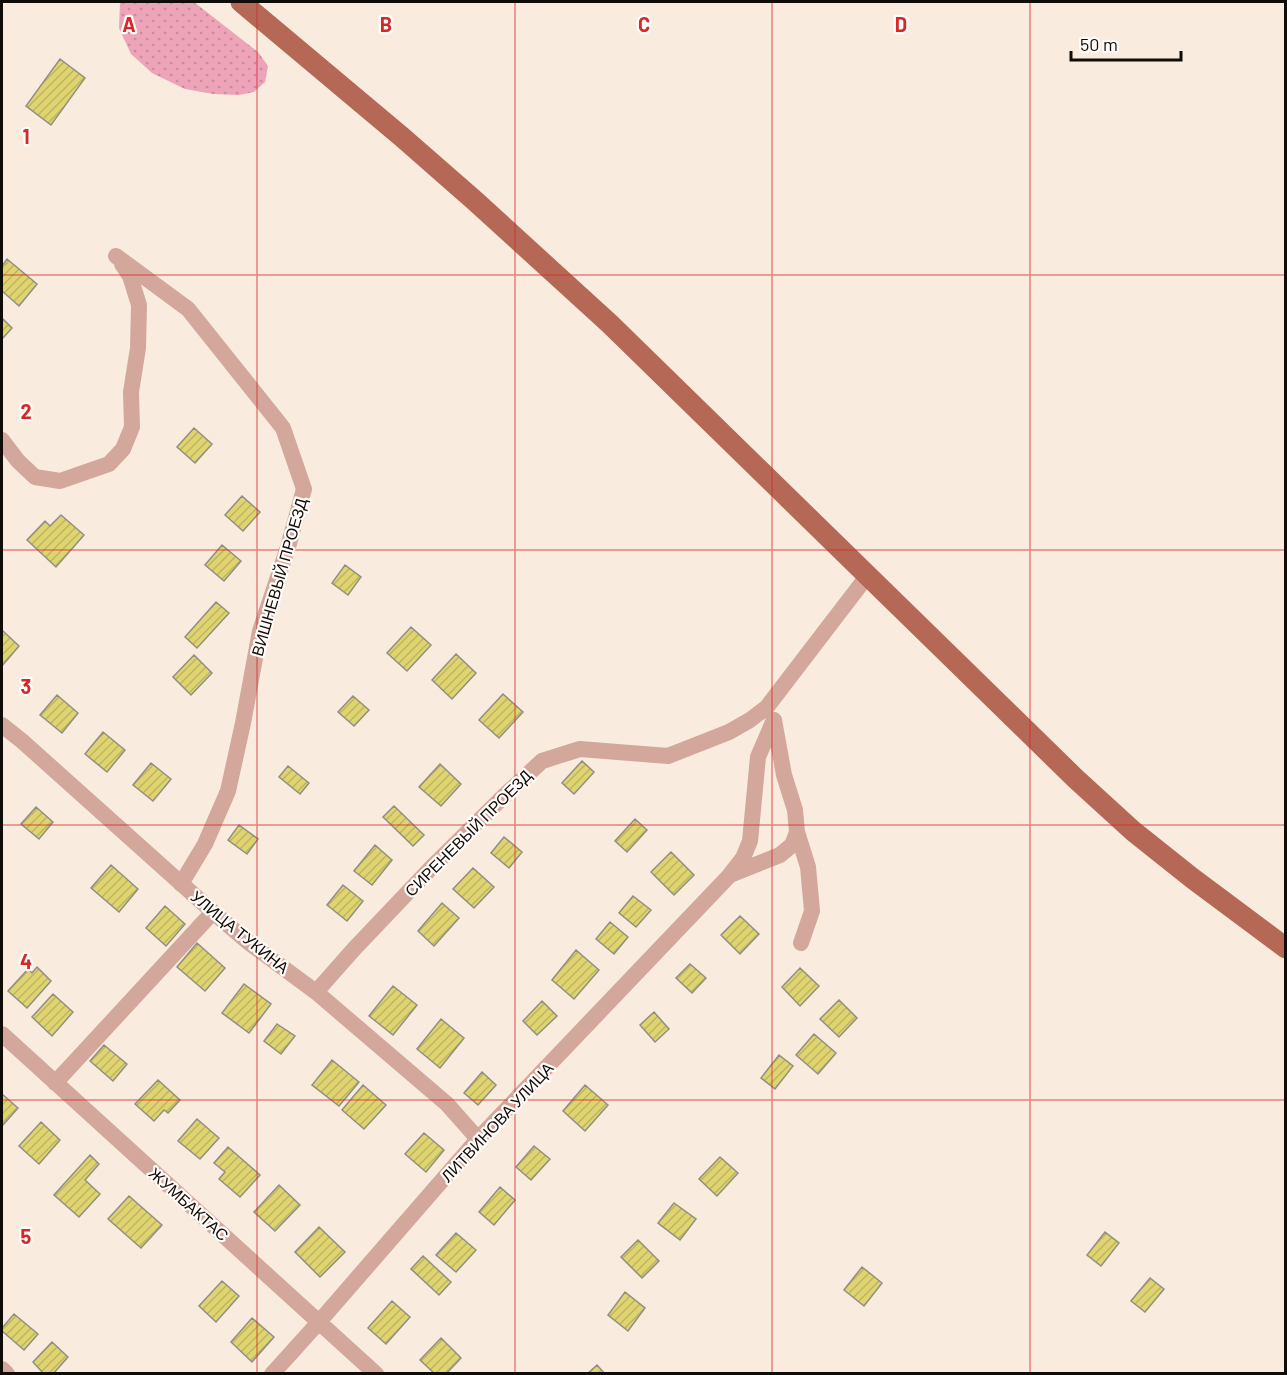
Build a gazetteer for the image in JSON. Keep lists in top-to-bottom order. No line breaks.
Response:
{"streets":{"street":["ВИШНЕВЫЙ ПРОЕЗД","СИРЕНЕВЫЙ ПРОЕЗД","УЛИЦА ТУКИНА","ЛИТВИНОВА УЛИЦА","ЖУМБАКТАС"]},"crossings":[["ВИШНЕВЫЙ ПРОЕЗД","УЛИЦА ТУКИНА"],["СИРЕНЕВЫЙ ПРОЕЗД","УЛИЦА ТУКИНА"],["УЛИЦА ТУКИНА","ЛИТВИНОВА УЛИЦА"],["ЛИТВИНОВА УЛИЦА","ЖУМБАКТАС"]],"scale_bar":"50 m","grid":{"columns":["A","B","C","D"],"rows":["1","2","3","4","5"]}}
